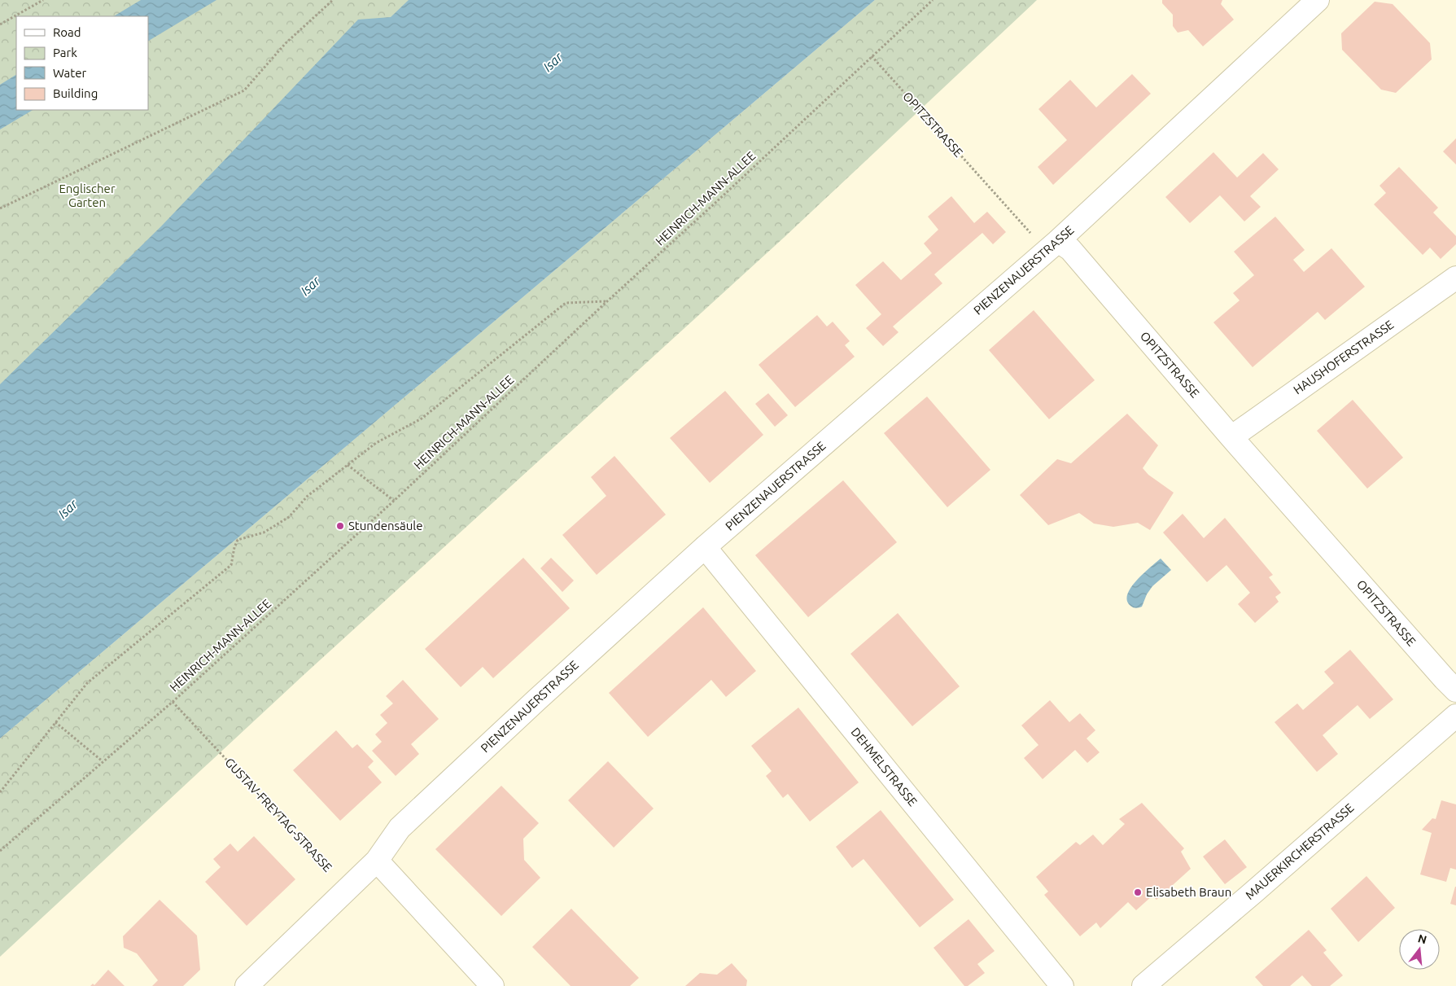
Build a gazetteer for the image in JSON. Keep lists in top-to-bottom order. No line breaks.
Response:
{"streets":{"street":["OPITZSTRASSE","PIENZENAUERSTRASSE","HAUSHOFERSTRASSE","DEHMELSTRASSE","MAUERKIRCHERSTRASSE"],"path":["HEINRICH-MANN-ALLEE","GUSTAV-FREYTAG-STRASSE"]},"crossings":[["OPITZSTRASSE","HEINRICH-MANN-ALLEE"],["OPITZSTRASSE","PIENZENAUERSTRASSE"],["OPITZSTRASSE","HAUSHOFERSTRASSE"],["HEINRICH-MANN-ALLEE","GUSTAV-FREYTAG-STRASSE"],["PIENZENAUERSTRASSE","DEHMELSTRASSE"]],"water":["Isar"],"parks":["Englischer Garten"],"places":["Stundensäule","Elisabeth Braun"],"legend":["Road","Park","Water","Building"],"north":"top"}
